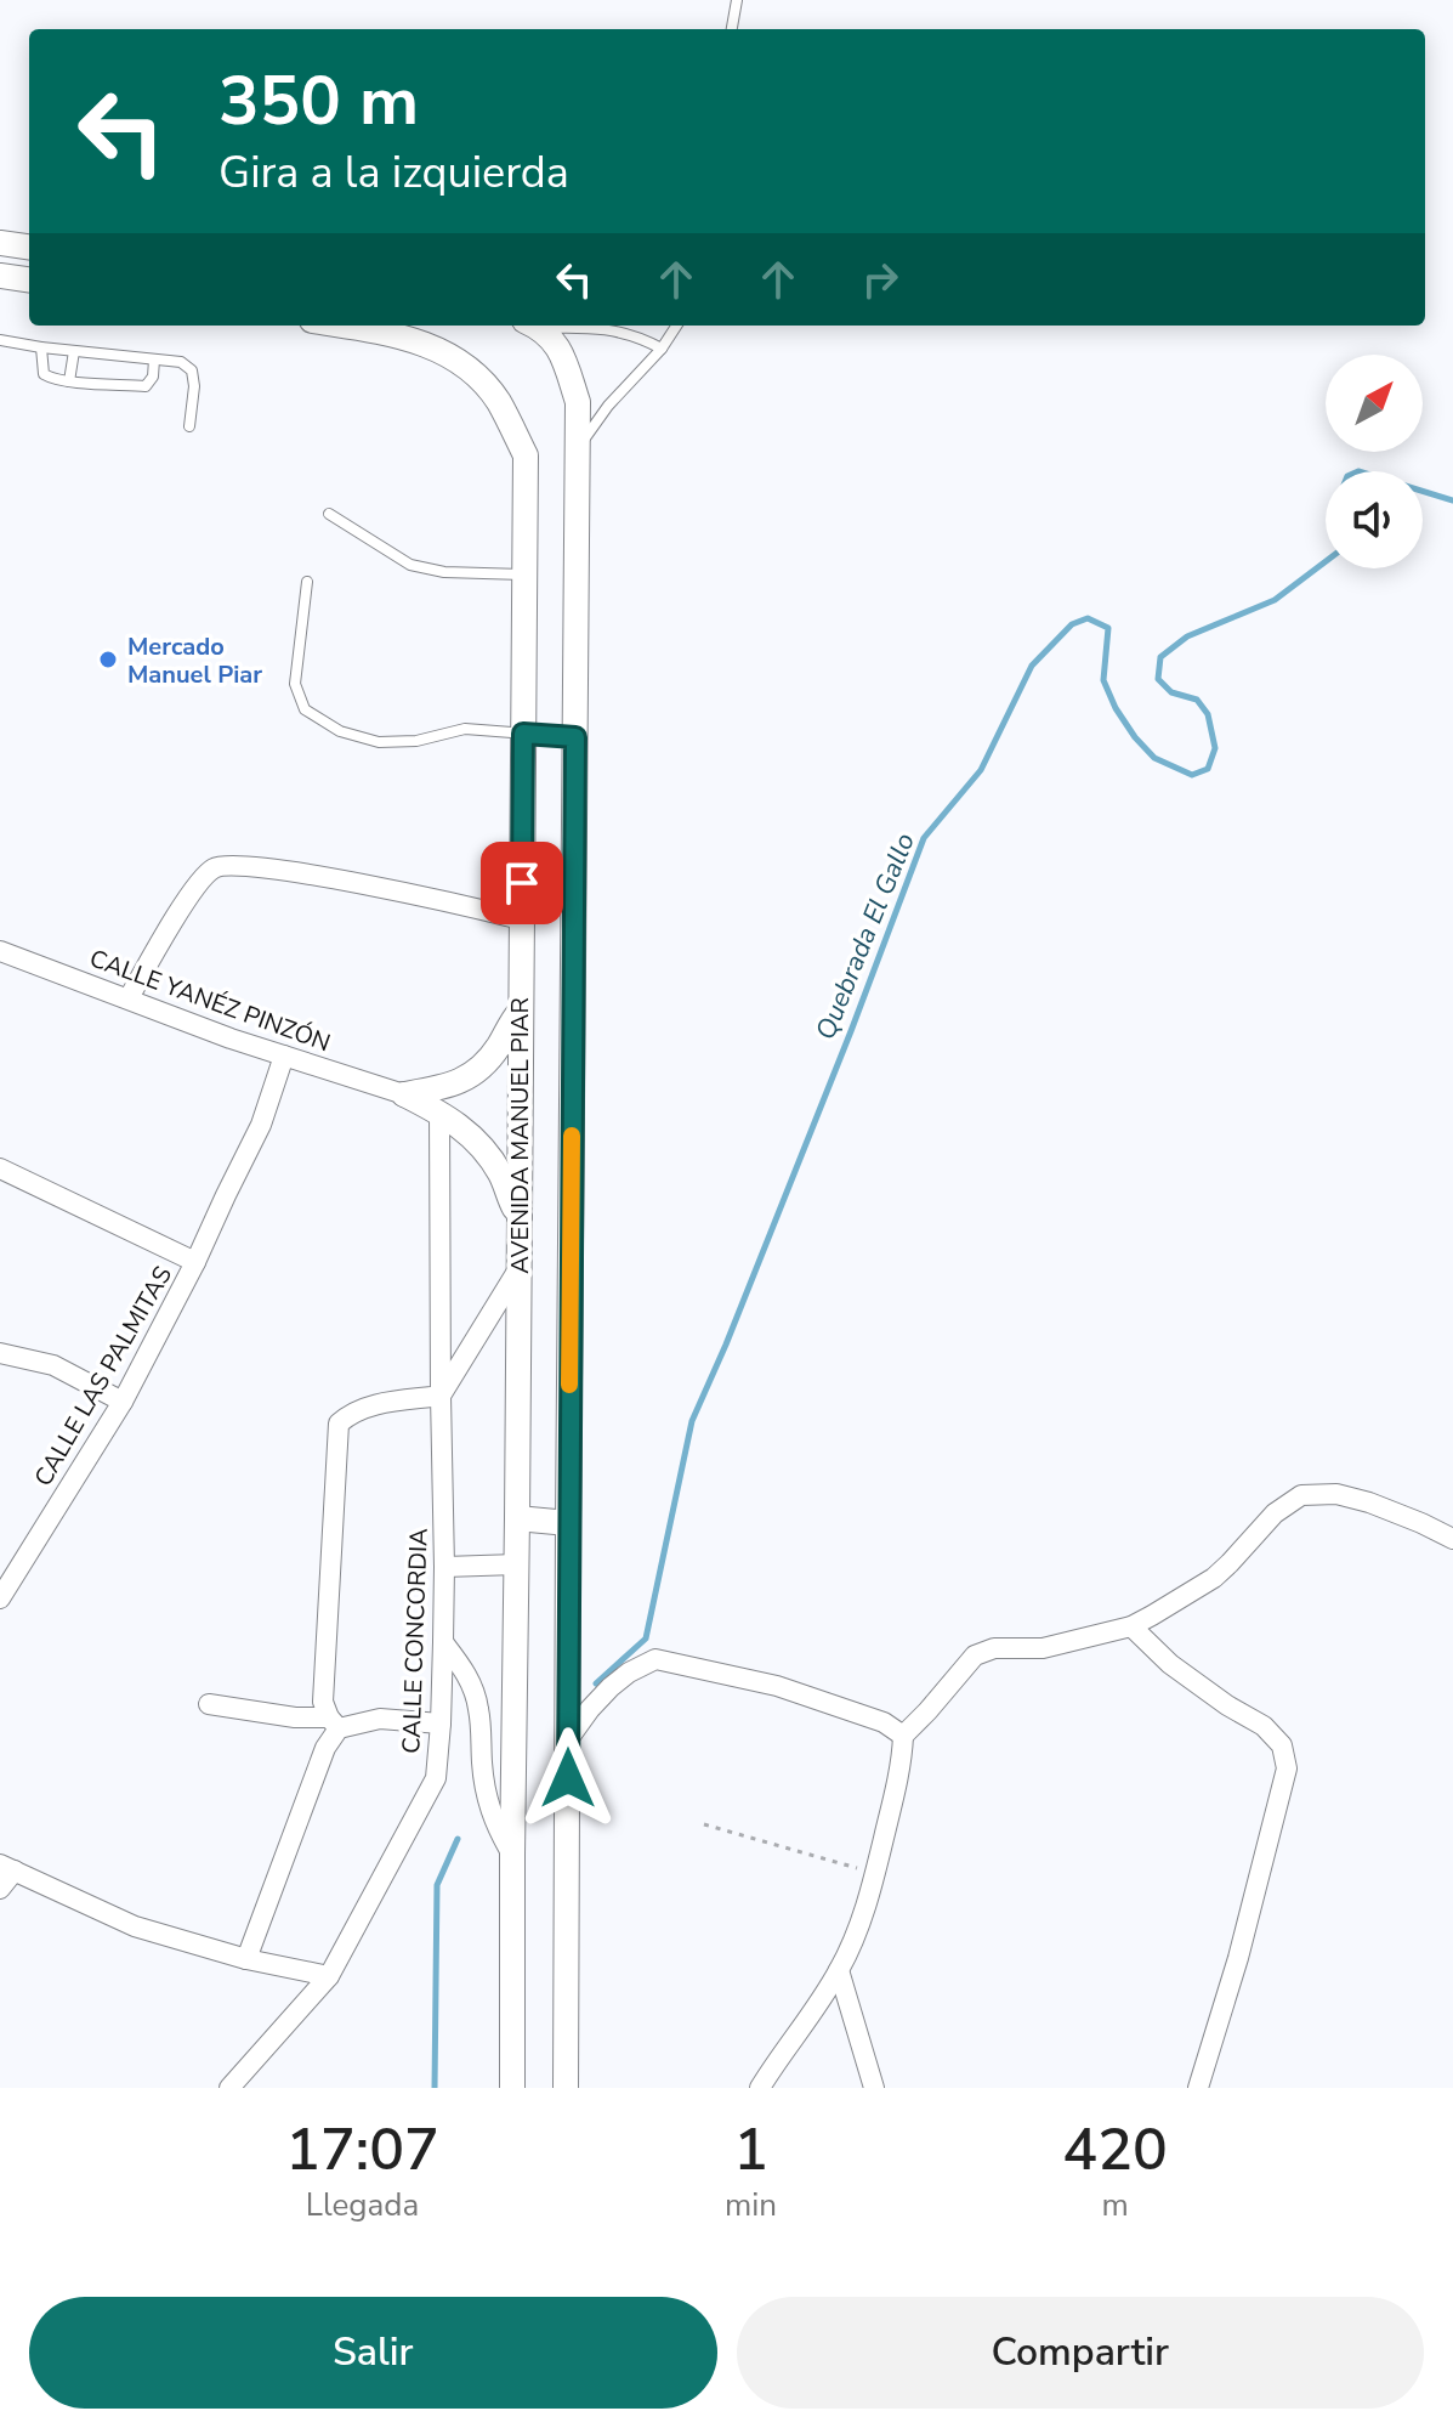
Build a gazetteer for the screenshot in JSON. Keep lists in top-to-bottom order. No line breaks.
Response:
{"streets":{"street":["CALLE YANÉZ PINZÓN","AVENIDA MANUEL PIAR","CALLE LAS PALMITAS","CALLE CONCORDIA"]},"water":["Quebrada El Gallo"],"places":["Mercado Manuel Piar"],"north":"top right","page":{"turn":["350 m","Gira a la izquierda"],"eta":["17:07","Llegada","1","min","420","m"],"buttons":["Salir","Compartir"]}}
